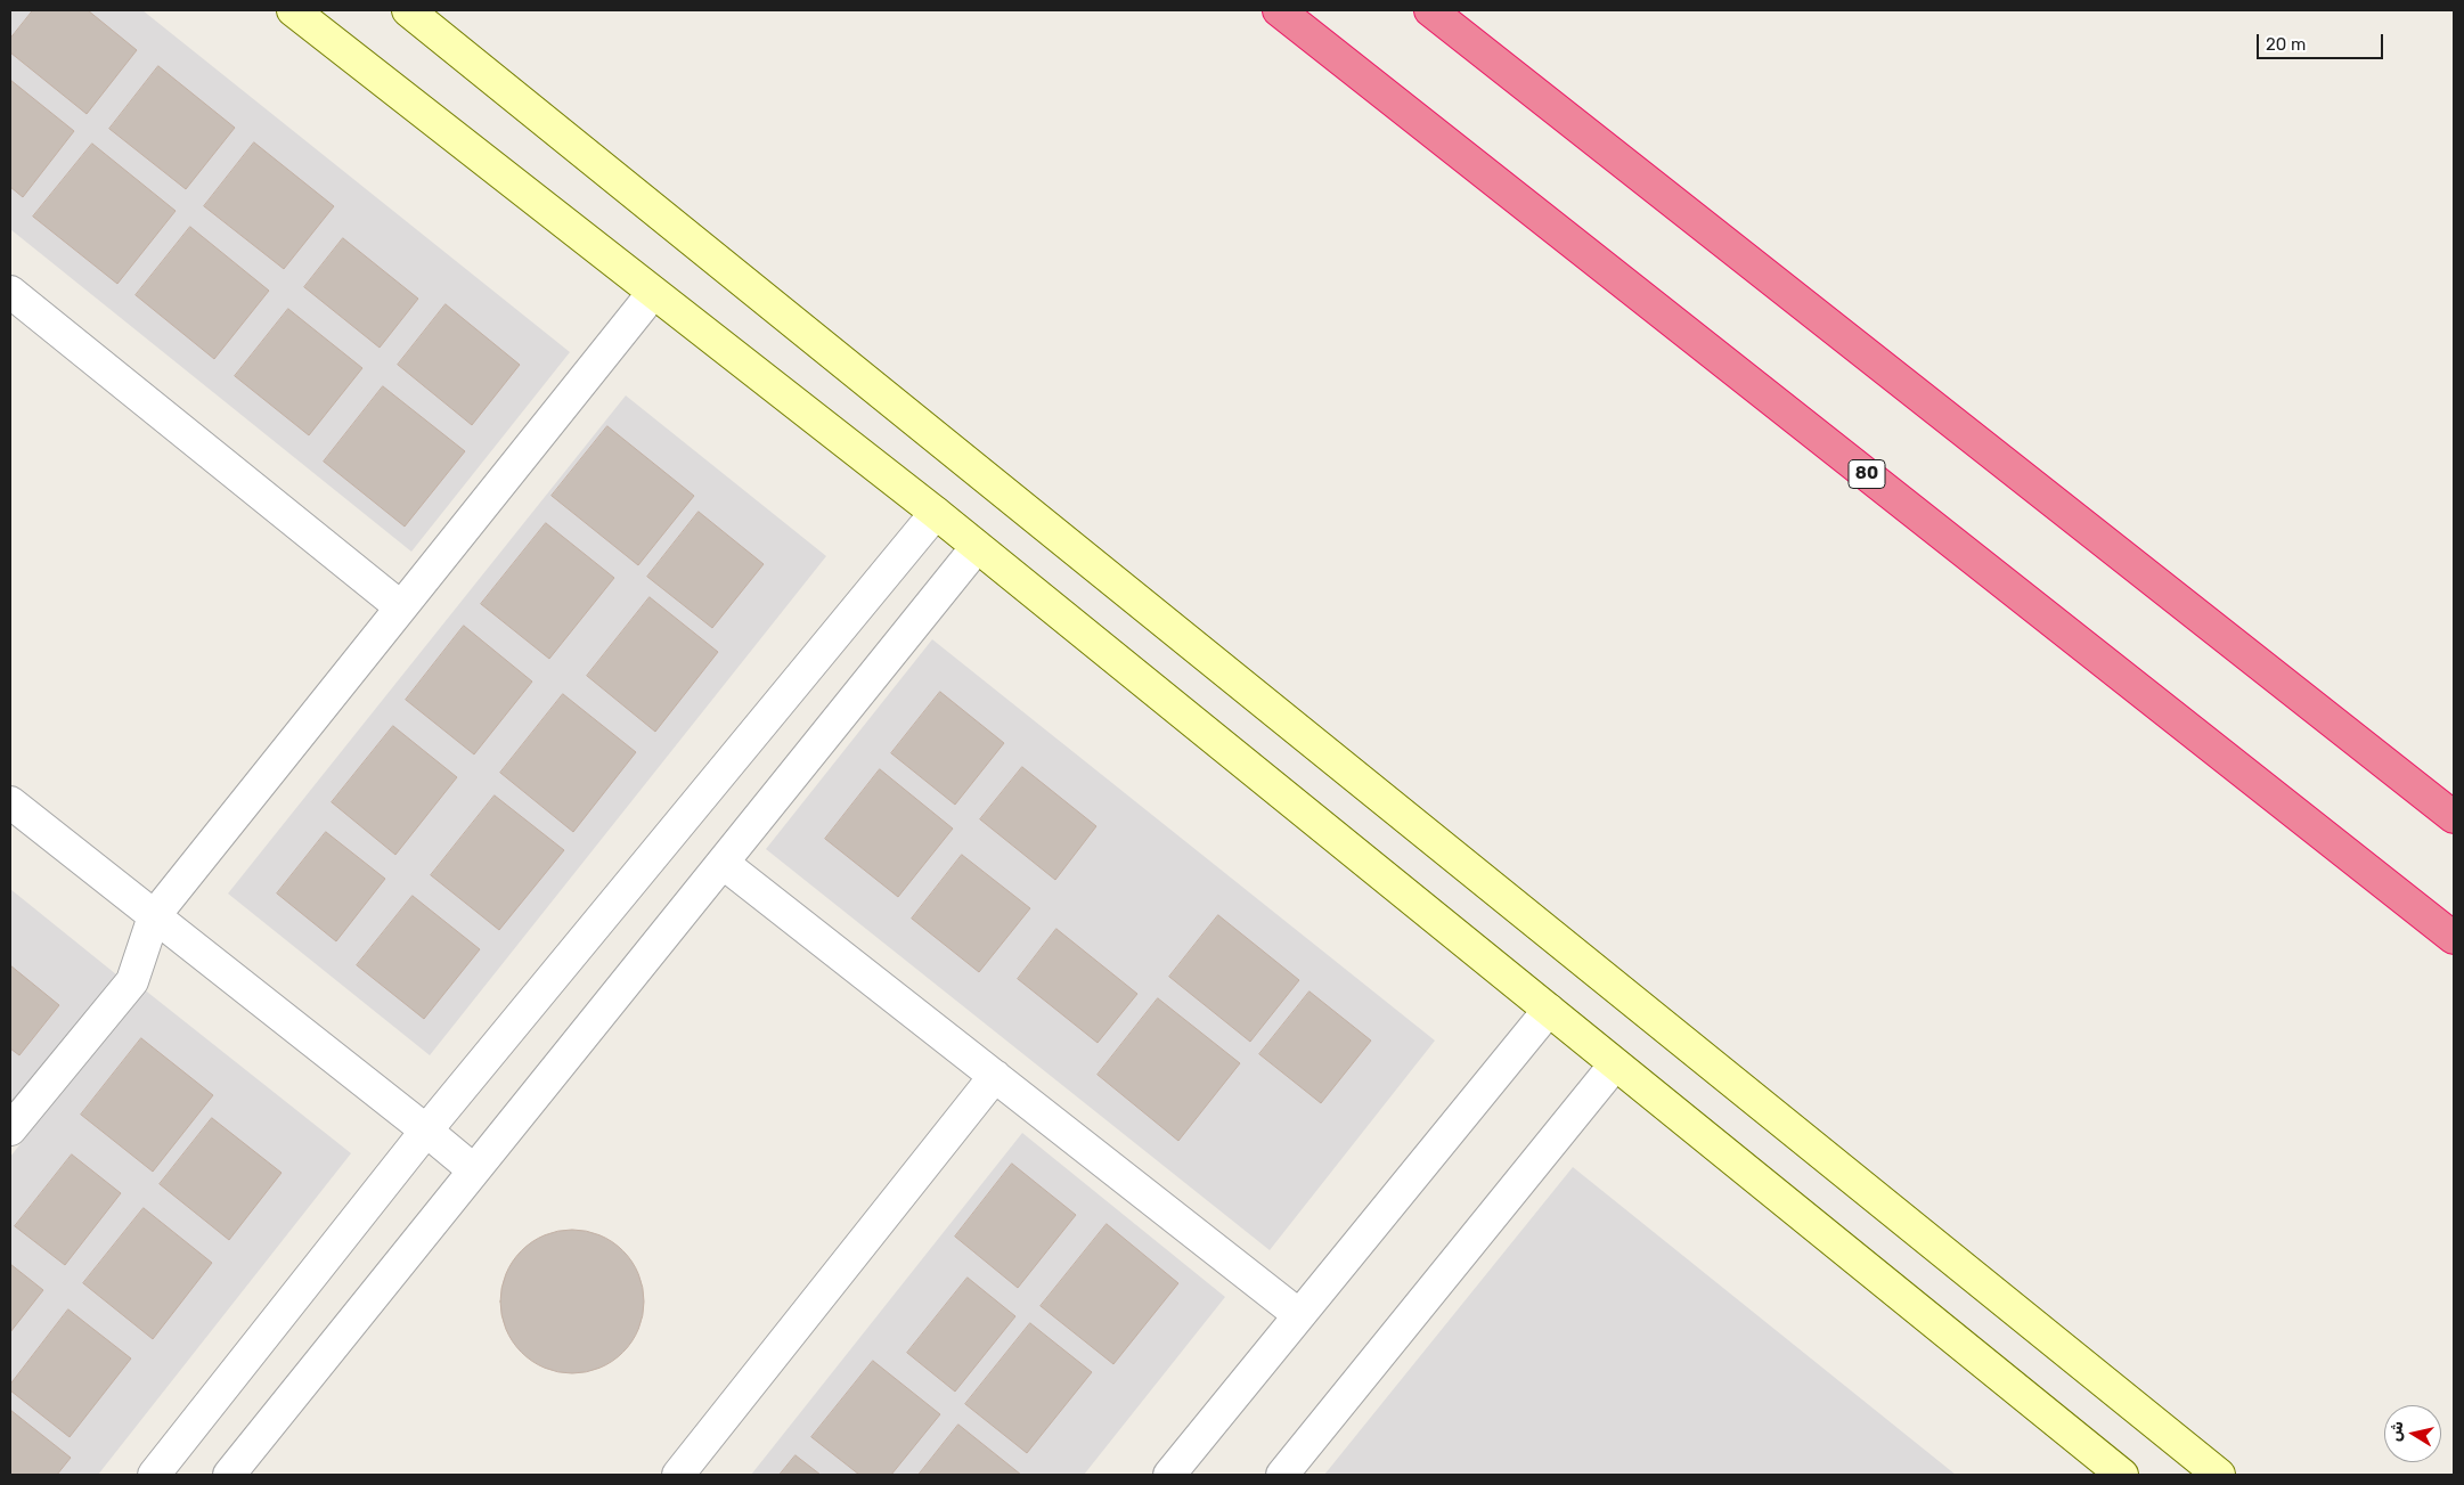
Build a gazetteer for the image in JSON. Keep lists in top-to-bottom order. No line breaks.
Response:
{"streets":{"highway":["80"]},"scale_bar":"20 m","north":"left"}
